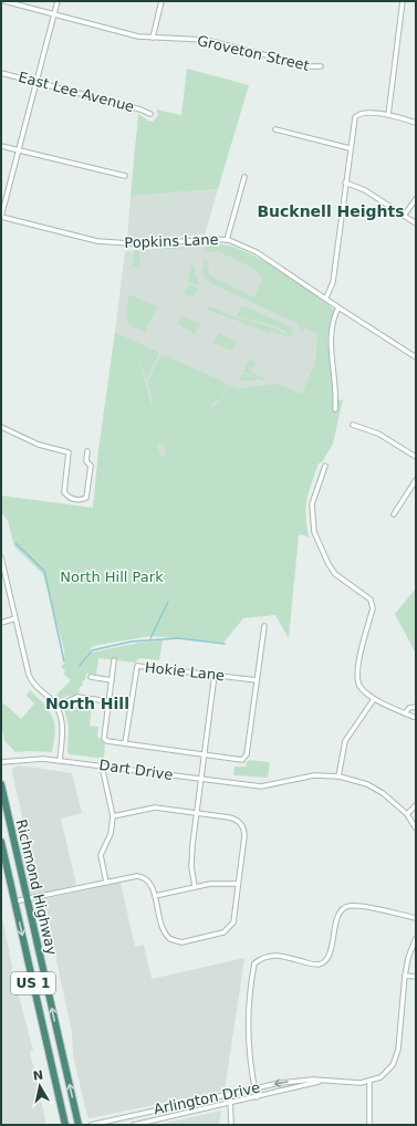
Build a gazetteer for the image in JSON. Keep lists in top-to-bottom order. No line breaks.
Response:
{"streets":{"highway":["Richmond Highway","US 1"],"street":["Groveton Street","East Lee Avenue","Popkins Lane","Hokie Lane","Dart Drive","Arlington Drive"]},"districts":["Bucknell Heights","North Hill"],"parks":["North Hill Park"],"north":"top"}
